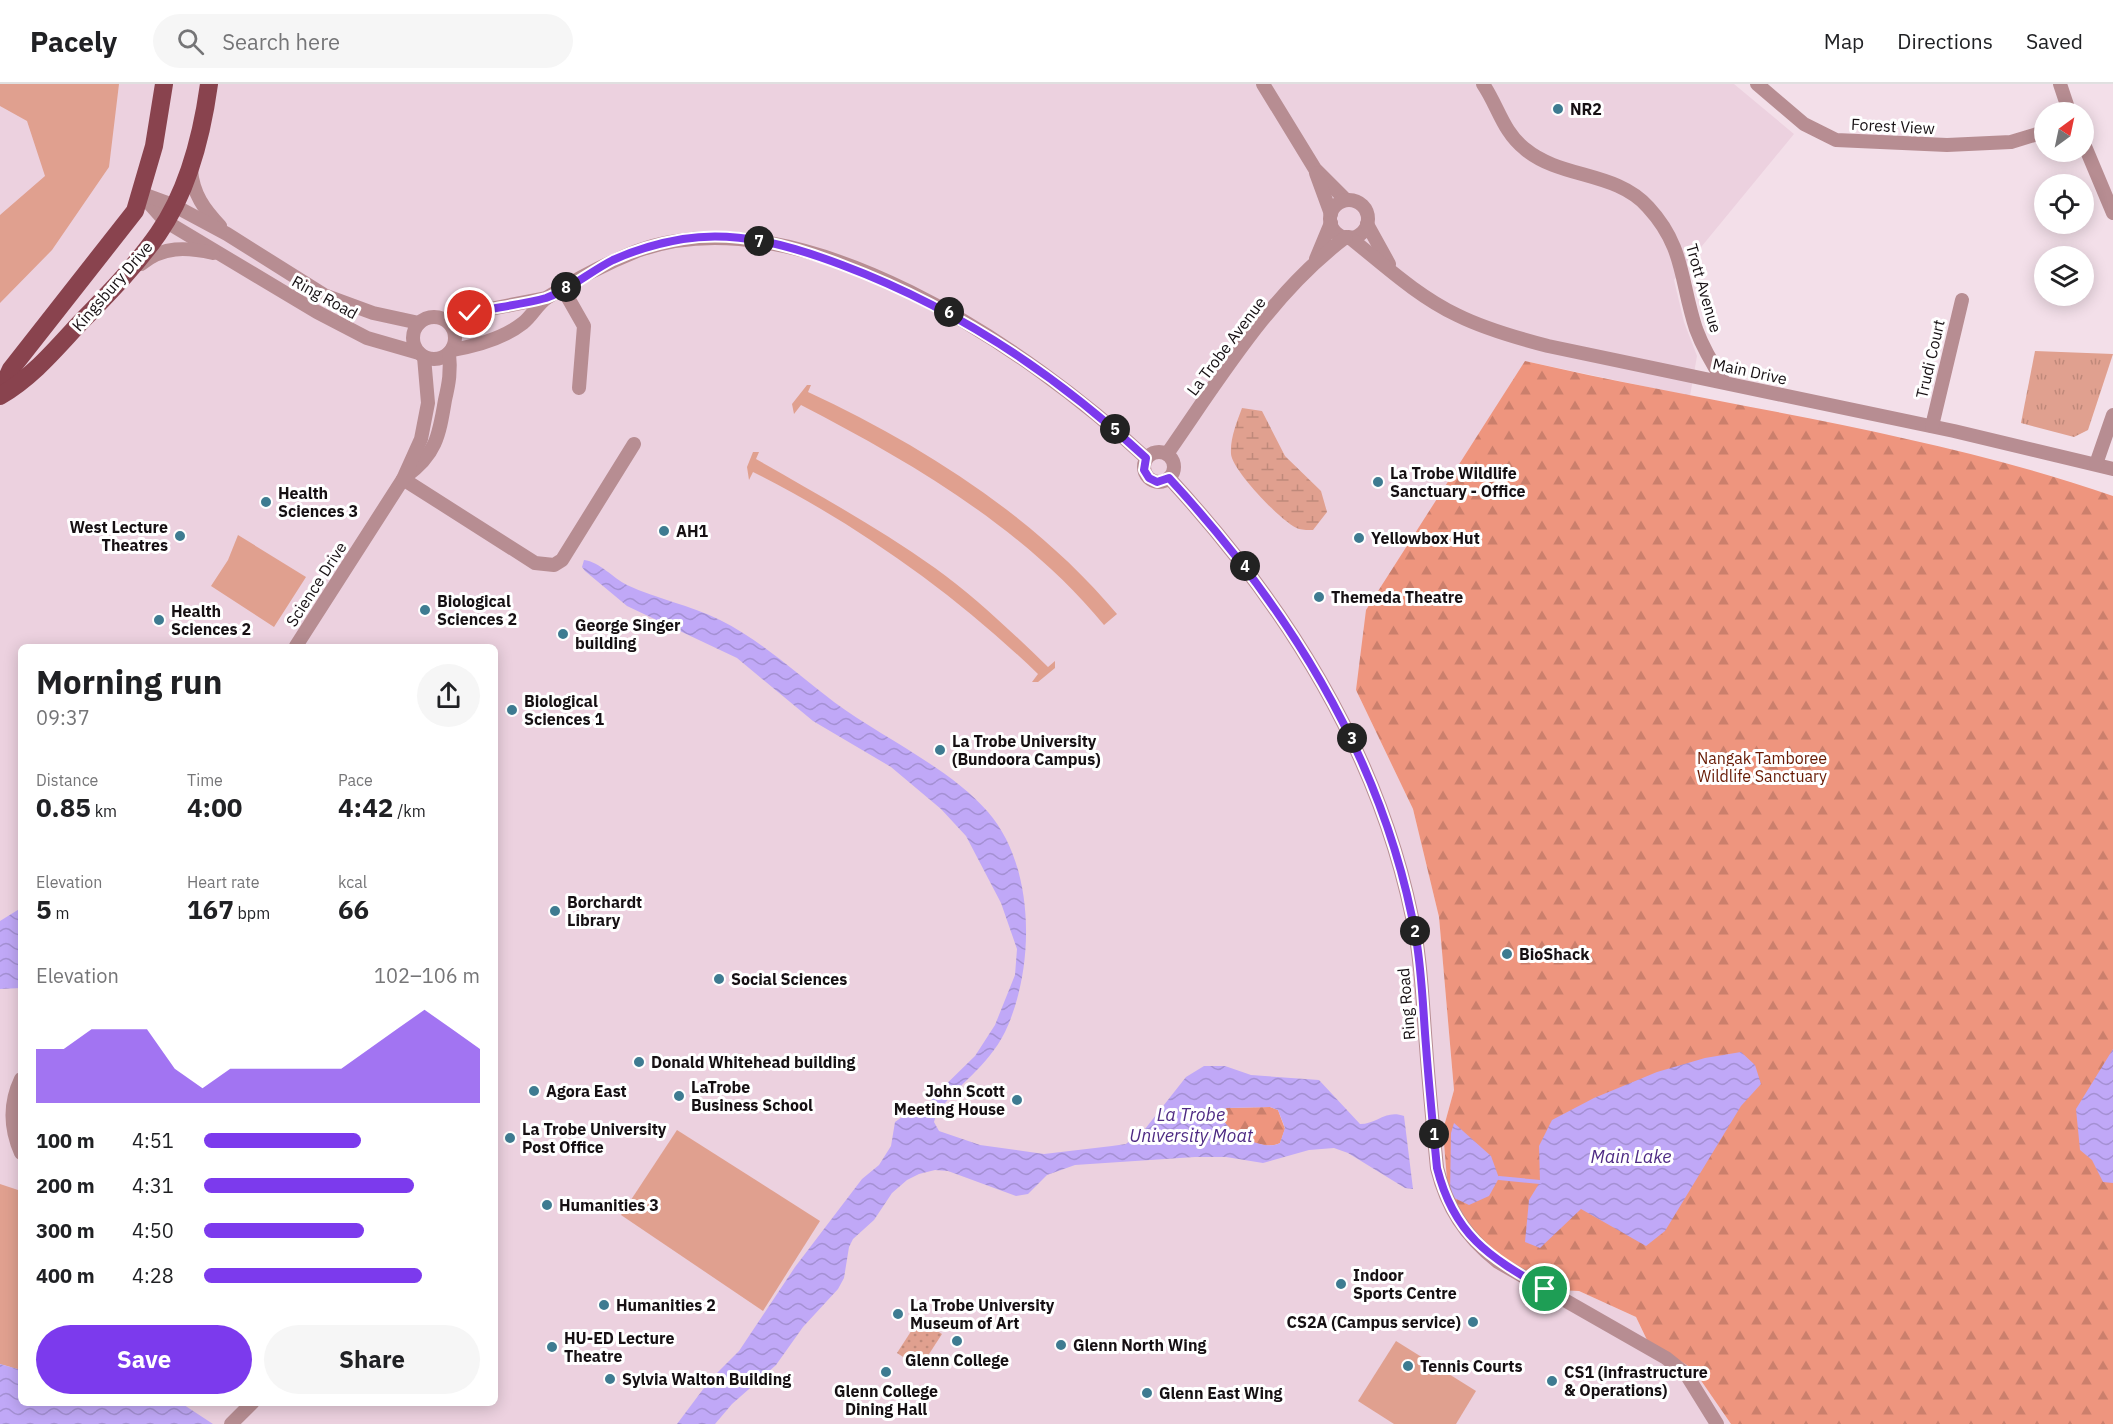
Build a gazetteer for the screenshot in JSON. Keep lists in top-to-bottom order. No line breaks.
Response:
{"streets":{"main road":["Kingsbury Drive"],"street":["Forest View","Trott Avenue","Ring Road","La Trobe Avenue","Trudi Court","Main Drive","Science Drive"]},"crossings":[["Kingsbury Drive","Ring Road"],["Trott Avenue","Main Drive"],["Ring Road","La Trobe Avenue"],["Ring Road","Science Drive"],["La Trobe Avenue","Main Drive"],["Trudi Court","Main Drive"]],"water":["La Trobe University Moat","Main Lake"],"parks":["Nangak Tamboree Wildlife Sanctuary"],"places":["NR2","La Trobe Wildlife Sanctuary - Office","Health Sciences 3","AH1","West Lecture Theatres","Yellowbox Hut","Themeda Theatre","Biological Sciences 2","Health Sciences 2","George Singer building","Biological Sciences 1","La Trobe University (Bundoora Campus)","Borchardt Library","BioShack","Social Sciences","Donald Whitehead building","Agora East","LaTrobe Business School","John Scott Meeting House","La Trobe University Post Office","Humanities 3","Indoor Sports Centre","Humanities 2","La Trobe University Museum of Art","CS2A (Campus service)","Glenn College","Glenn North Wing","HU-ED Lecture Theatre","Tennis Courts","Glenn College Dining Hall","Sylvia Walton Building","CS1 (infrastructure & Operations)","Glenn East Wing"],"north":"top right","page":{"header":"Pacely","search":"Search here","nav":["Map","Directions","Saved"],"pins":["7","8","6","5","4","3","2","1"],"heading":["Morning run","09:37"],"stats":[["Distance","0.85 km"],["Time","4:00"],["Pace","4:42 /km"],["Elevation","5 m"],["Heart rate","167 bpm"],["kcal","66"]],"chart":["Elevation","102–106 m"],"list":[{"name":"100 m","note":"4:51"},{"name":"200 m","note":"4:31"},{"name":"300 m","note":"4:50"},{"name":"400 m","note":"4:28"}],"buttons":["Save","Share"]}}
